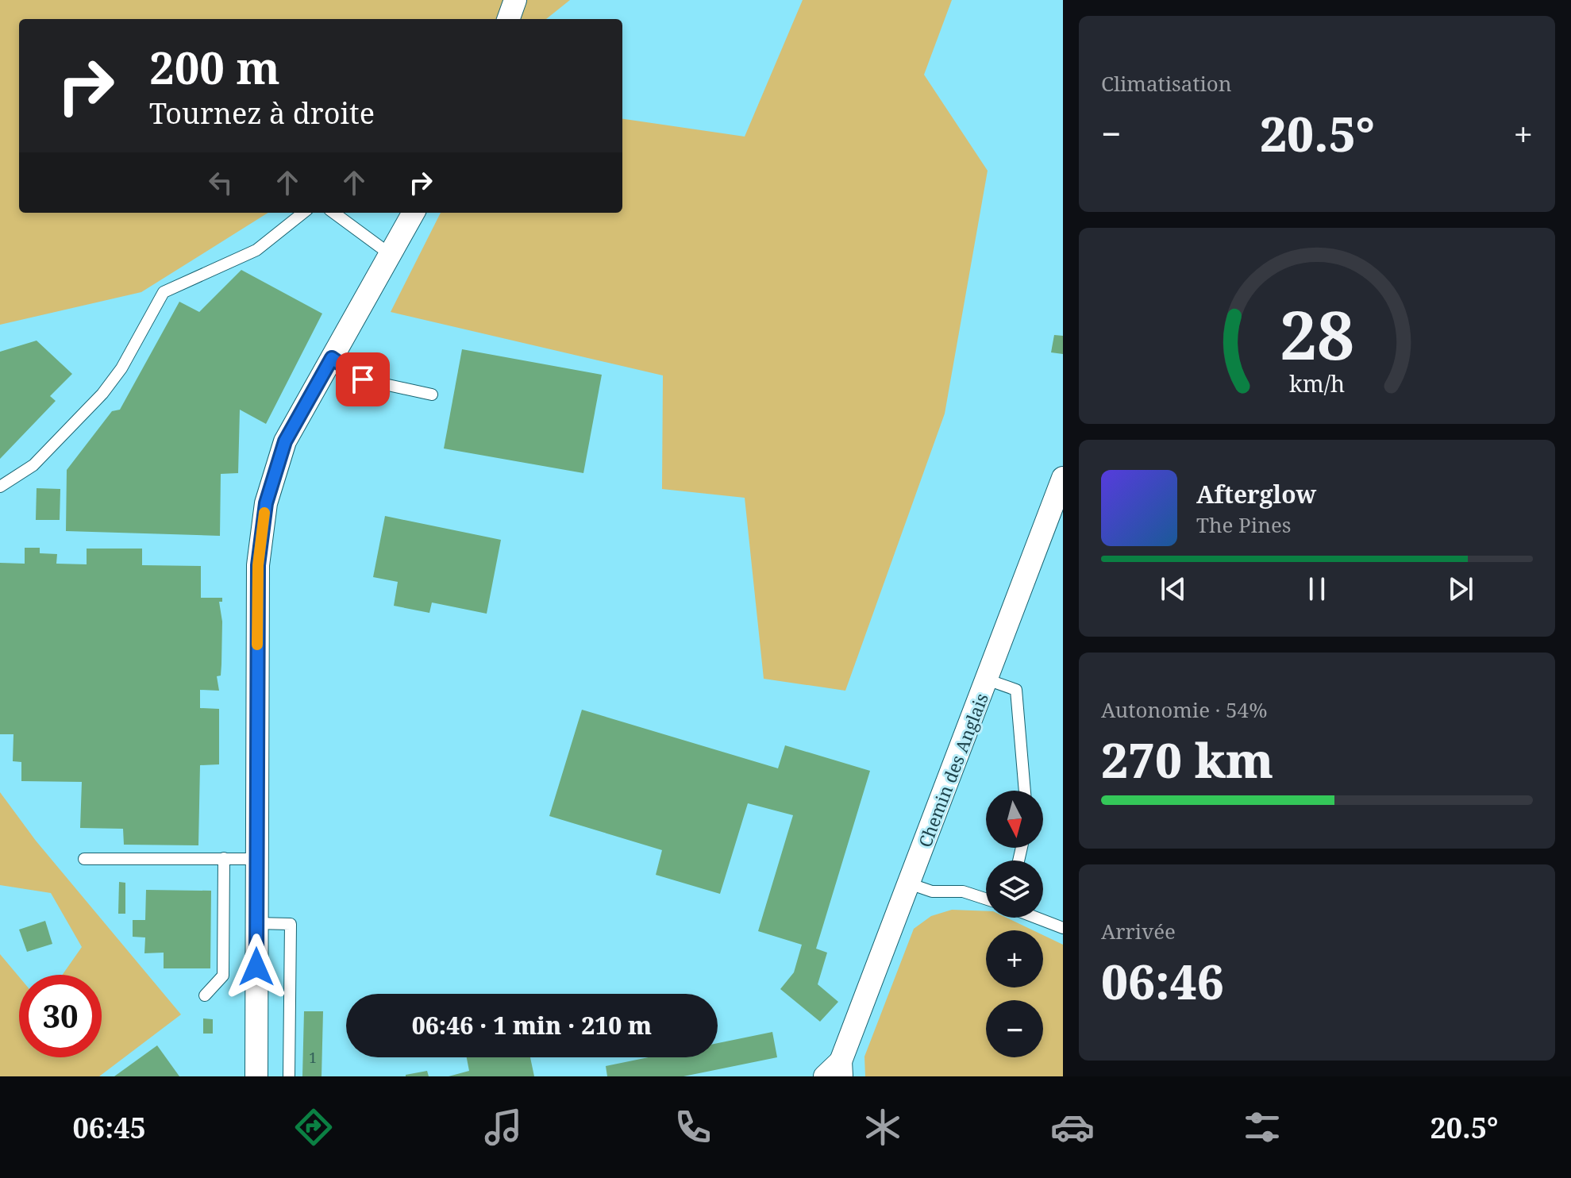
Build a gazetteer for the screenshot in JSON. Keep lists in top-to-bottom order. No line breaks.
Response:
{"streets":{"street":["Chemin des Anglais"]},"house_numbers":["1"],"north":"bottom","page":{"tile":["Climatisation",["Autonomie · 54%","270 km"],["Arrivée","06:46"]],"turn":["200 m","Tournez à droite"],"heat":["−","20.5°","+"],"song":["Afterglow","The Pines"],"map_buttons":["+","−"],"limit":"30","trip":"06:46 · 1 min · 210 m","tabs":["06:45","20.5°"],"gauge":["28","km/h"]}}
